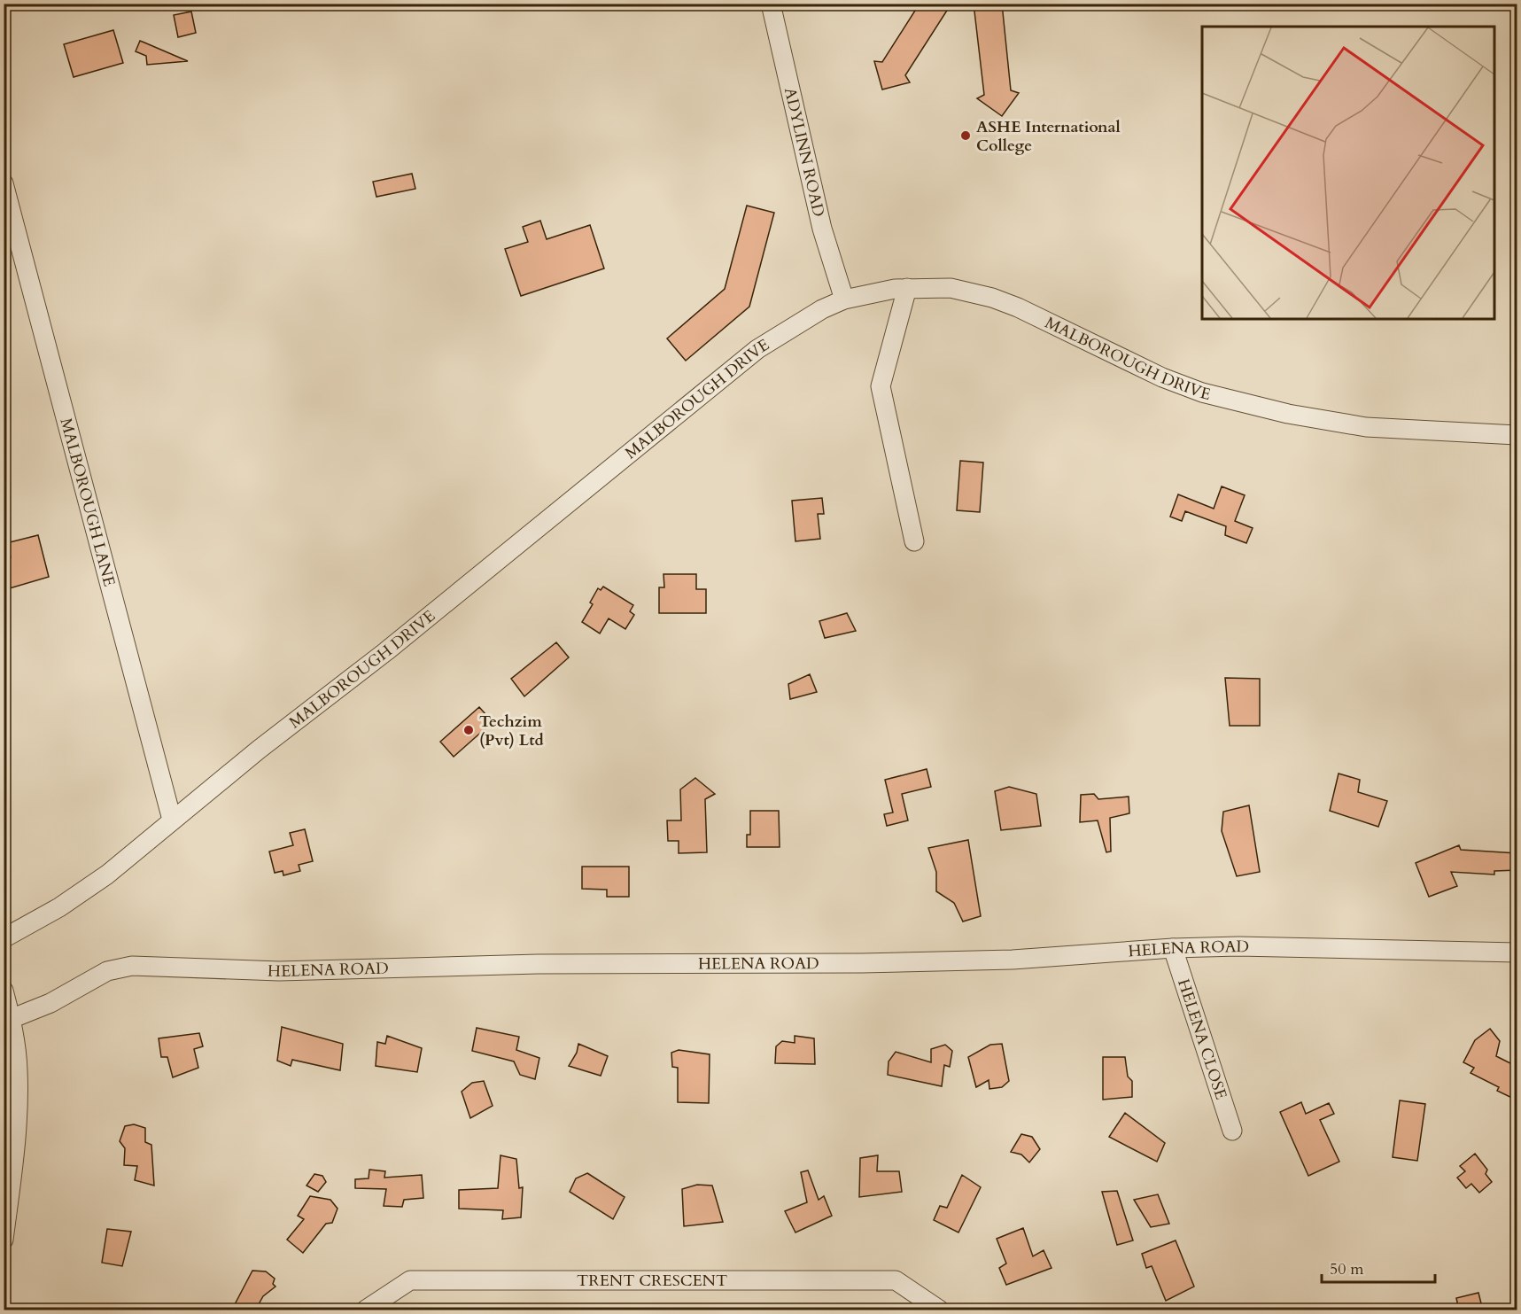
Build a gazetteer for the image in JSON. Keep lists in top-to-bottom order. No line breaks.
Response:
{"streets":{"street":["ADYLINN ROAD","MALBOROUGH DRIVE","MALBOROUGH LANE","HELENA ROAD","HELENA CLOSE","TRENT CRESCENT"]},"crossings":[["ADYLINN ROAD","MALBOROUGH DRIVE"],["MALBOROUGH DRIVE","MALBOROUGH LANE"],["HELENA ROAD","HELENA CLOSE"]],"places":["ASHE International College","Techzim (Pvt) Ltd"],"scale_bar":"50 m"}
